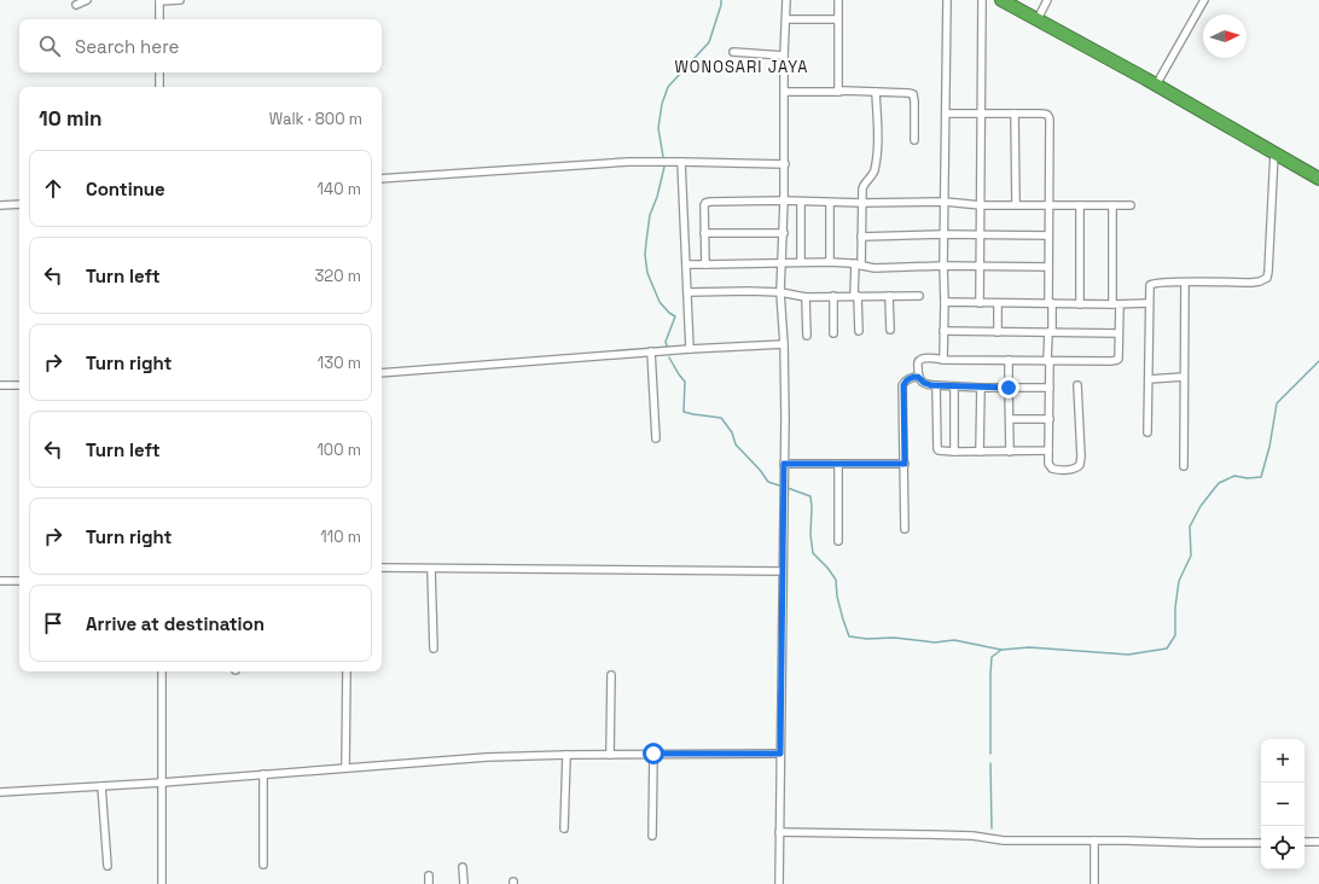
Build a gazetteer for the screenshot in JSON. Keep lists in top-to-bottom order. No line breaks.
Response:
{"districts":["WONOSARI JAYA"],"north":"right","page":{"search":"Search here","heading":["10 min","Walk · 800 m"],"list":[["Continue","140 m"],["Turn left","320 m"],["Turn right","130 m"],["Turn left","100 m"],["Turn right","110 m"],"Arrive at destination"],"map_buttons":["+","−"]}}
